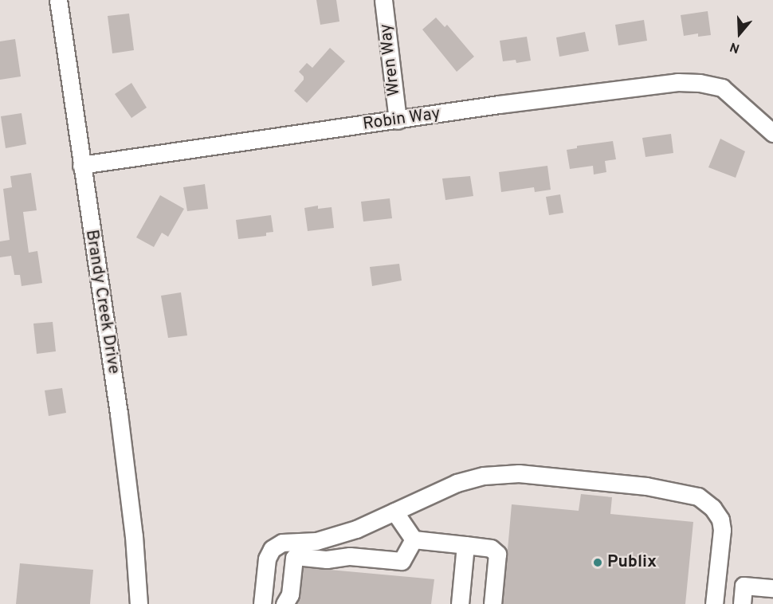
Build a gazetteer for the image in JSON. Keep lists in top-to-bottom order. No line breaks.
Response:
{"streets":{"street":["Wren Way","Robin Way","Brandy Creek Drive"]},"crossings":[["Wren Way","Robin Way"],["Robin Way","Brandy Creek Drive"]],"places":["Publix"],"north":"bottom"}
